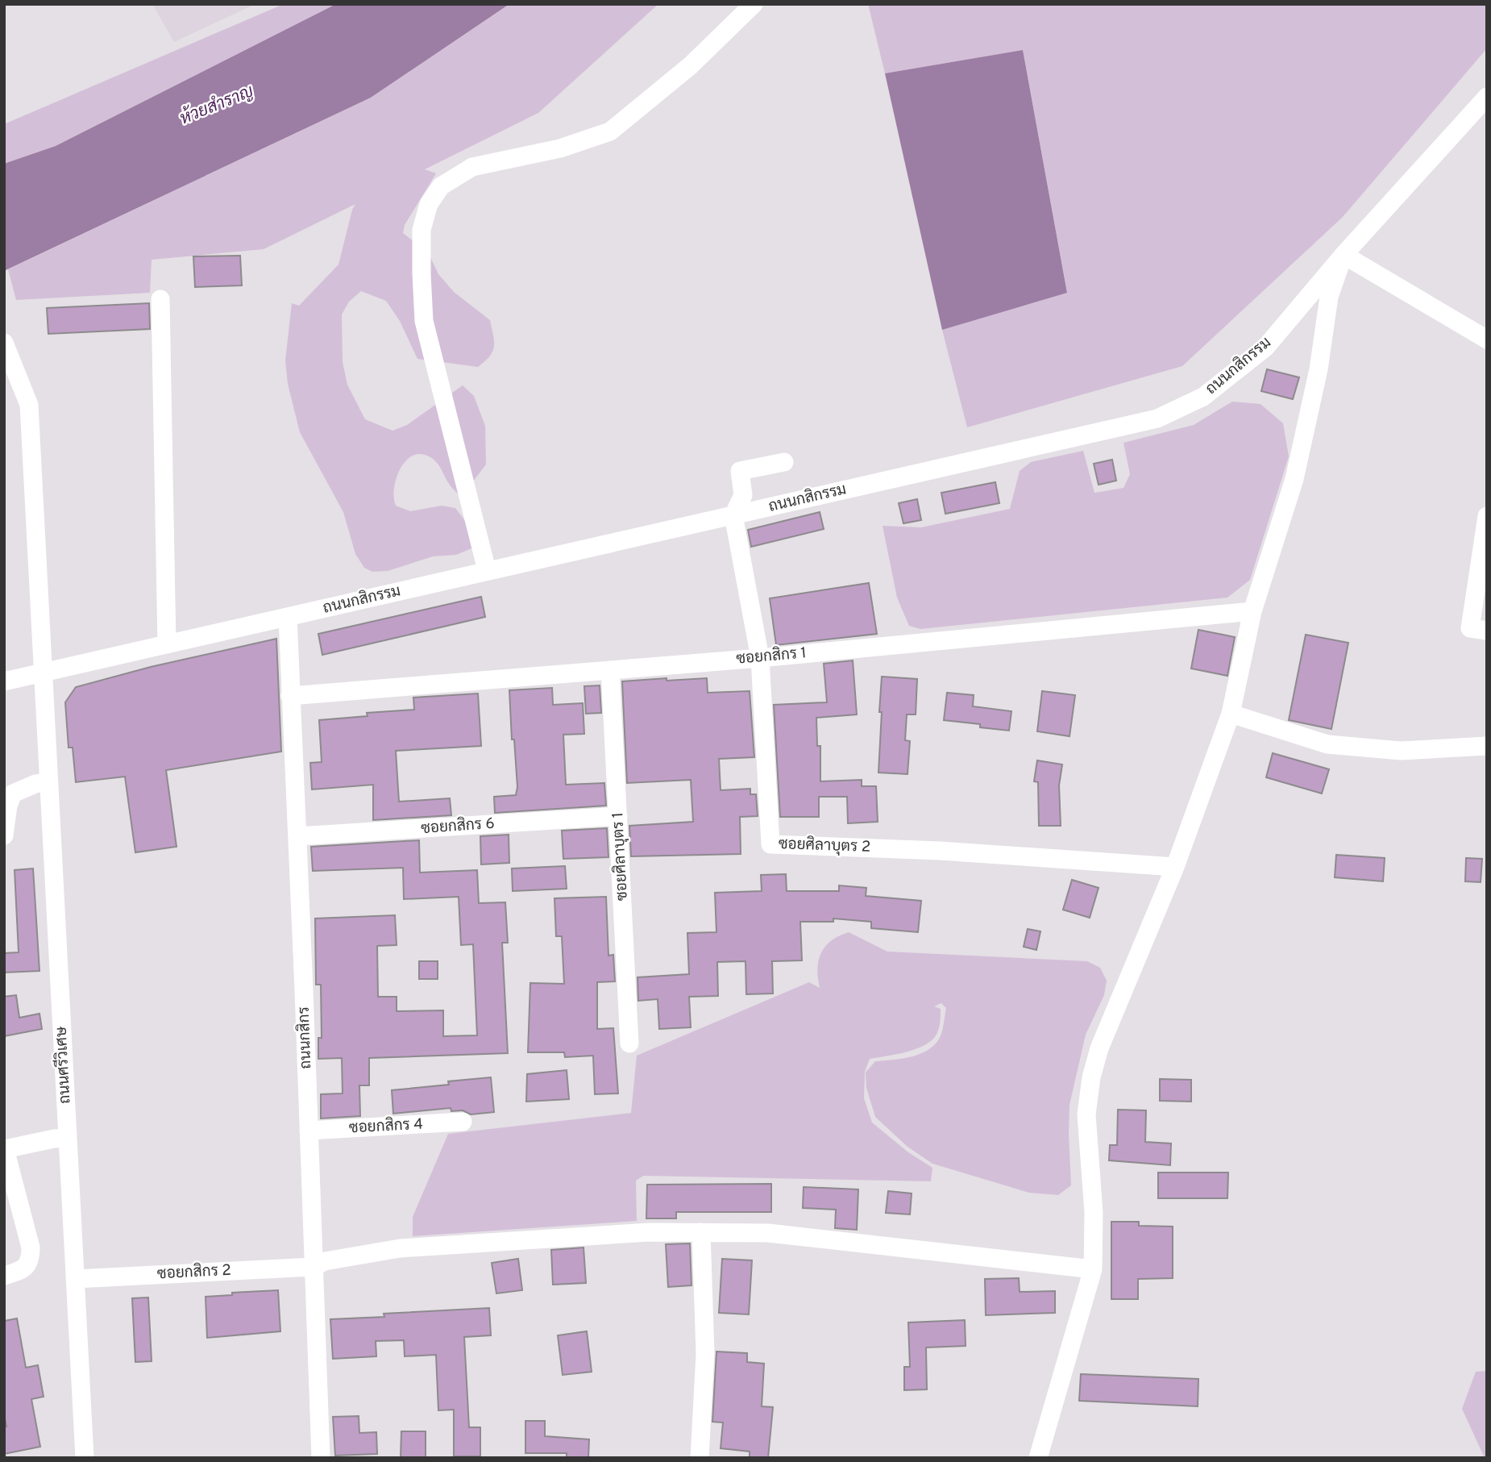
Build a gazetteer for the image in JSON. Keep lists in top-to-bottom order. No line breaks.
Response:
{"streets":{"street":["ถนนกสิกรรม","ซอยกสิกร 1","ซอยกสิกร 6","ซอยศิลาบุตร 2","ซอยศิลาบุตร 1","ถนนกสิกร","ถนนศรีวิเศษ","ซอยกสิกร 4","ซอยกสิกร 2"]},"crossings":[["ถนนกสิกรรม","ซอยศิลาบุตร 2"],["ถนนกสิกรรม","ถนนกสิกร"],["ถนนกสิกรรม","ถนนศรีวิเศษ"],["ซอยกสิกร 1","ซอยศิลาบุตร 2"],["ซอยกสิกร 1","ซอยศิลาบุตร 1"],["ซอยกสิกร 1","ถนนกสิกร"],["ซอยกสิกร 6","ซอยศิลาบุตร 1"],["ซอยกสิกร 6","ถนนกสิกร"],["ถนนกสิกร","ซอยกสิกร 4"],["ถนนกสิกร","ซอยกสิกร 2"],["ถนนศรีวิเศษ","ซอยกสิกร 2"]],"water":["ห้วยสำราญ"]}
